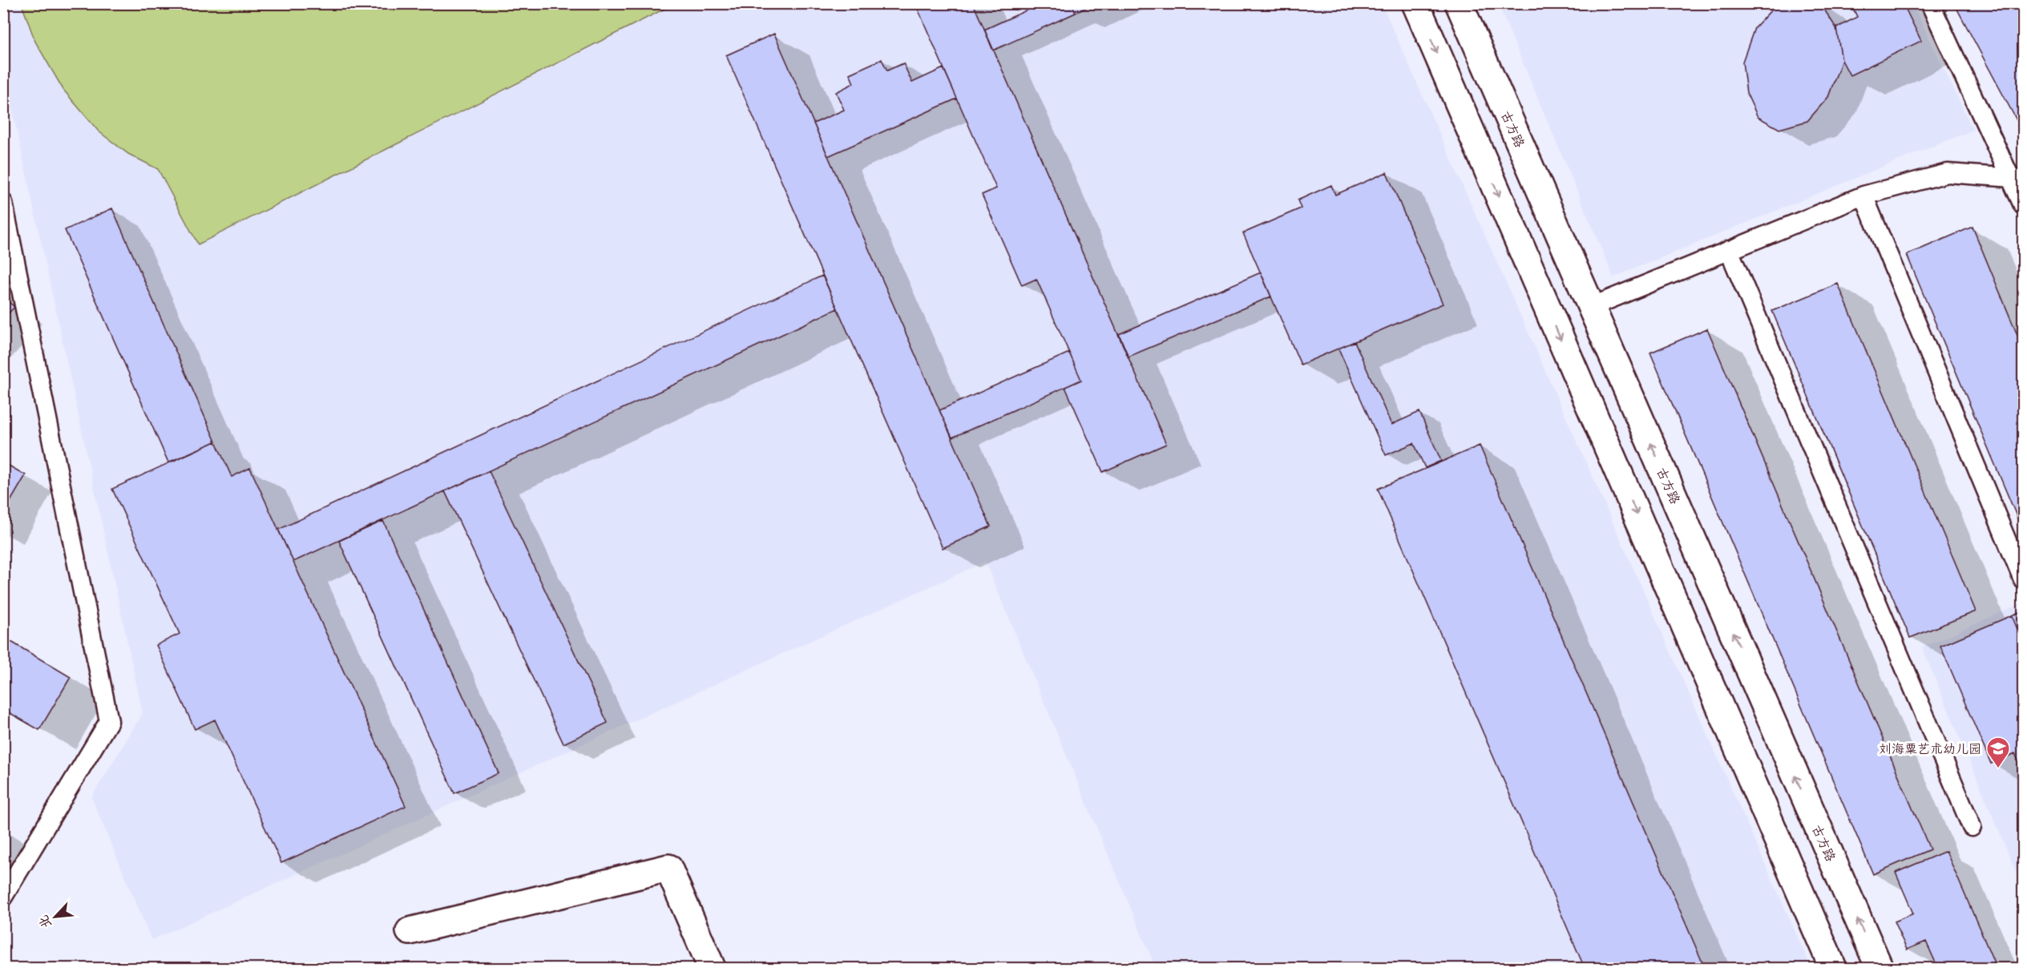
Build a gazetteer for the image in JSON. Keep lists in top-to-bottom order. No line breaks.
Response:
{"streets":{"street":["古方路"]},"places":{"school or university":["刘海粟艺术幼儿园"]},"north":"bottom left"}
